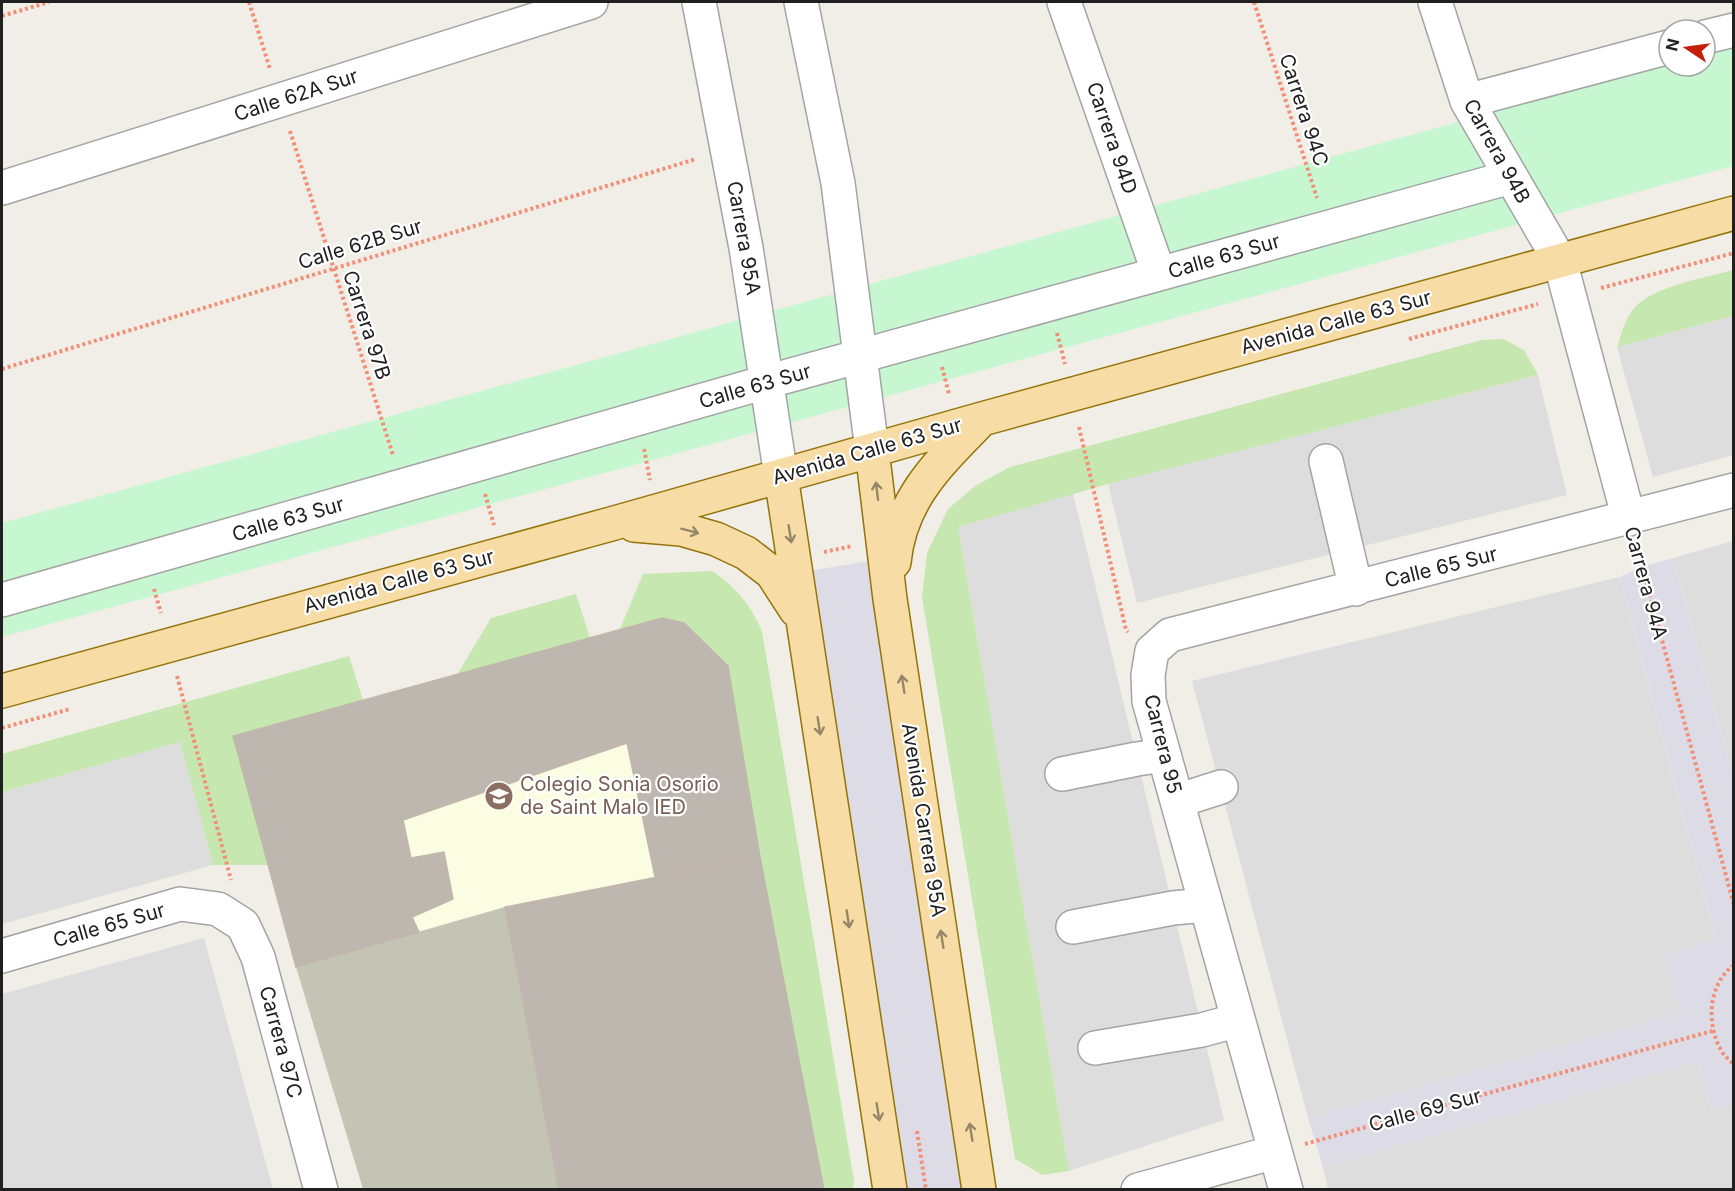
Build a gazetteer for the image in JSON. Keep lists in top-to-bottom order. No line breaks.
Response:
{"streets":{"main road":["Avenida Calle 63 Sur","Avenida Carrera 95A"],"street":["Calle 62A Sur","Carrera 94D","Carrera 94B","Carrera 95A","Calle 63 Sur","Calle 65 Sur","Carrera 94A","Carrera 95","Carrera 97C"],"path":["Carrera 94C","Calle 62B Sur","Carrera 97B","Calle 69 Sur"]},"crossings":[["Calle 62A Sur","Carrera 97B"],["Carrera 94C","Calle 63 Sur"],["Carrera 94D","Calle 63 Sur"],["Carrera 94B","Calle 63 Sur"],["Carrera 94B","Avenida Calle 63 Sur"],["Carrera 94B","Carrera 94A"],["Carrera 95A","Calle 62B Sur"],["Carrera 95A","Calle 63 Sur"],["Carrera 95A","Avenida Calle 63 Sur"],["Calle 62B Sur","Carrera 97B"],["Calle 63 Sur","Carrera 97B"],["Avenida Calle 63 Sur","Carrera 94A"],["Avenida Calle 63 Sur","Avenida Carrera 95A"],["Calle 65 Sur","Carrera 94A"],["Calle 65 Sur","Carrera 95"],["Calle 65 Sur","Carrera 97C"],["Carrera 95","Calle 69 Sur"]],"places":{"school or university":["Colegio Sonia Osorio de Saint Malo IED"]},"north":"left"}
